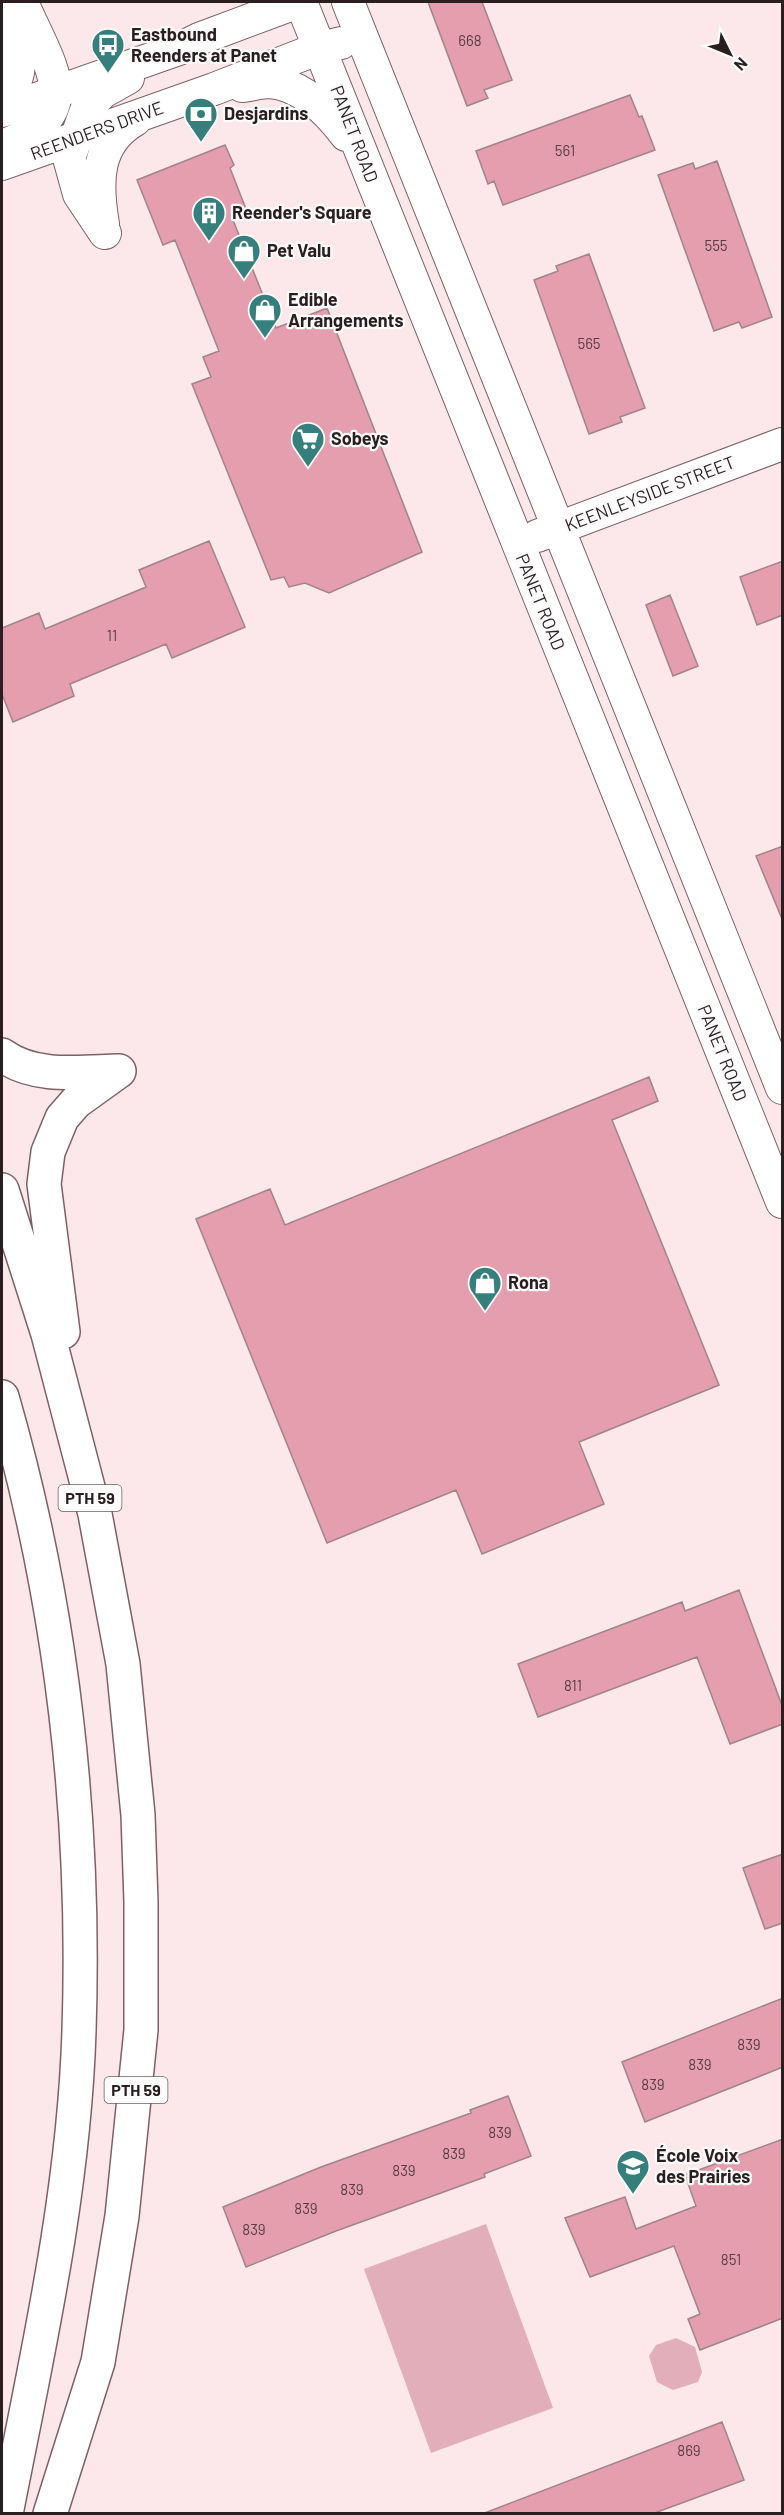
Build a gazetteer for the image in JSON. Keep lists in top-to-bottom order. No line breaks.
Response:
{"streets":{"main road":["PTH 59"],"street":["REENDERS DRIVE","PANET ROAD","KEENLEYSIDE STREET"]},"crossings":[["REENDERS DRIVE","PANET ROAD"],["PANET ROAD","KEENLEYSIDE STREET"]],"places":{"bus stop":["Eastbound Reenders at Panet"],"bank":["Desjardins"],"building":["Reender's Square"],"shop":["Pet Valu","Edible Arrangements","Rona"],"supermarket":["Sobeys"],"school or university":["École Voix des Prairies"]},"house_numbers":["668","561","555","565","11","811","839","839","839","839","839","839","839","839","839","851","869"],"north":"bottom right"}
